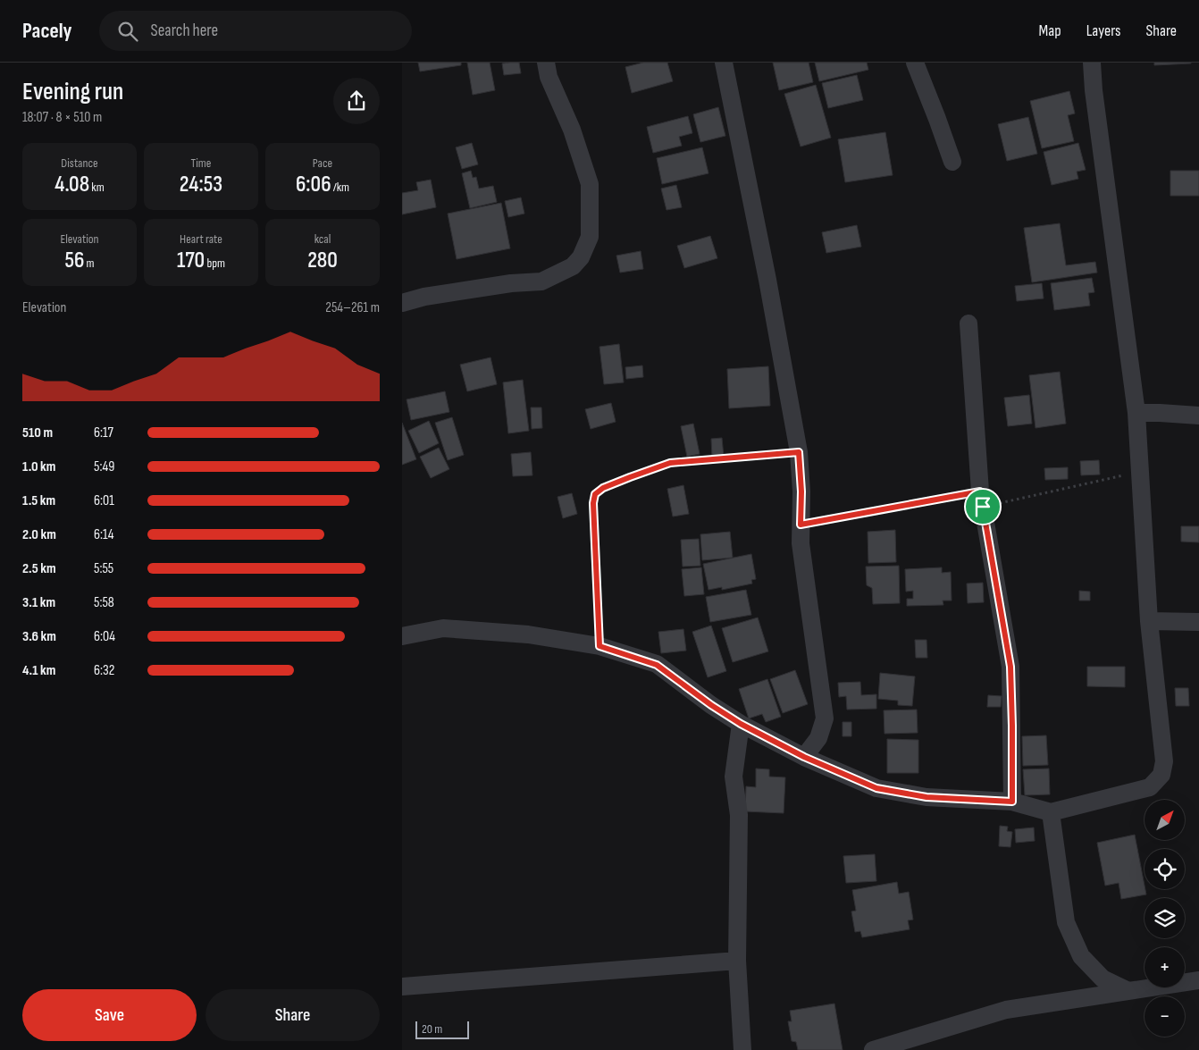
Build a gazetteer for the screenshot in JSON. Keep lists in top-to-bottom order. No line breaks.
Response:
{"scale_bar":"20 m","north":"top right","page":{"header":"Pacely","search":"Search here","nav":["Map","Layers","Share"],"heading":["Evening run","18:07 · 8 × 510 m"],"stats":[["Distance","4.08 km"],["Time","24:53"],["Pace","6:06 /km"],["Elevation","56 m"],["Heart rate","170 bpm"],["kcal","280"]],"chart":["Elevation","254–261 m"],"list":[{"name":"510 m","note":"6:17"},{"name":"1.0 km","note":"5:49"},{"name":"1.5 km","note":"6:01"},{"name":"2.0 km","note":"6:14"},{"name":"2.5 km","note":"5:55"},{"name":"3.1 km","note":"5:58"},{"name":"3.6 km","note":"6:04"},{"name":"4.1 km","note":"6:32"}],"map_buttons":["+","−"],"buttons":["Save","Share"],"scale":"20 m"}}
